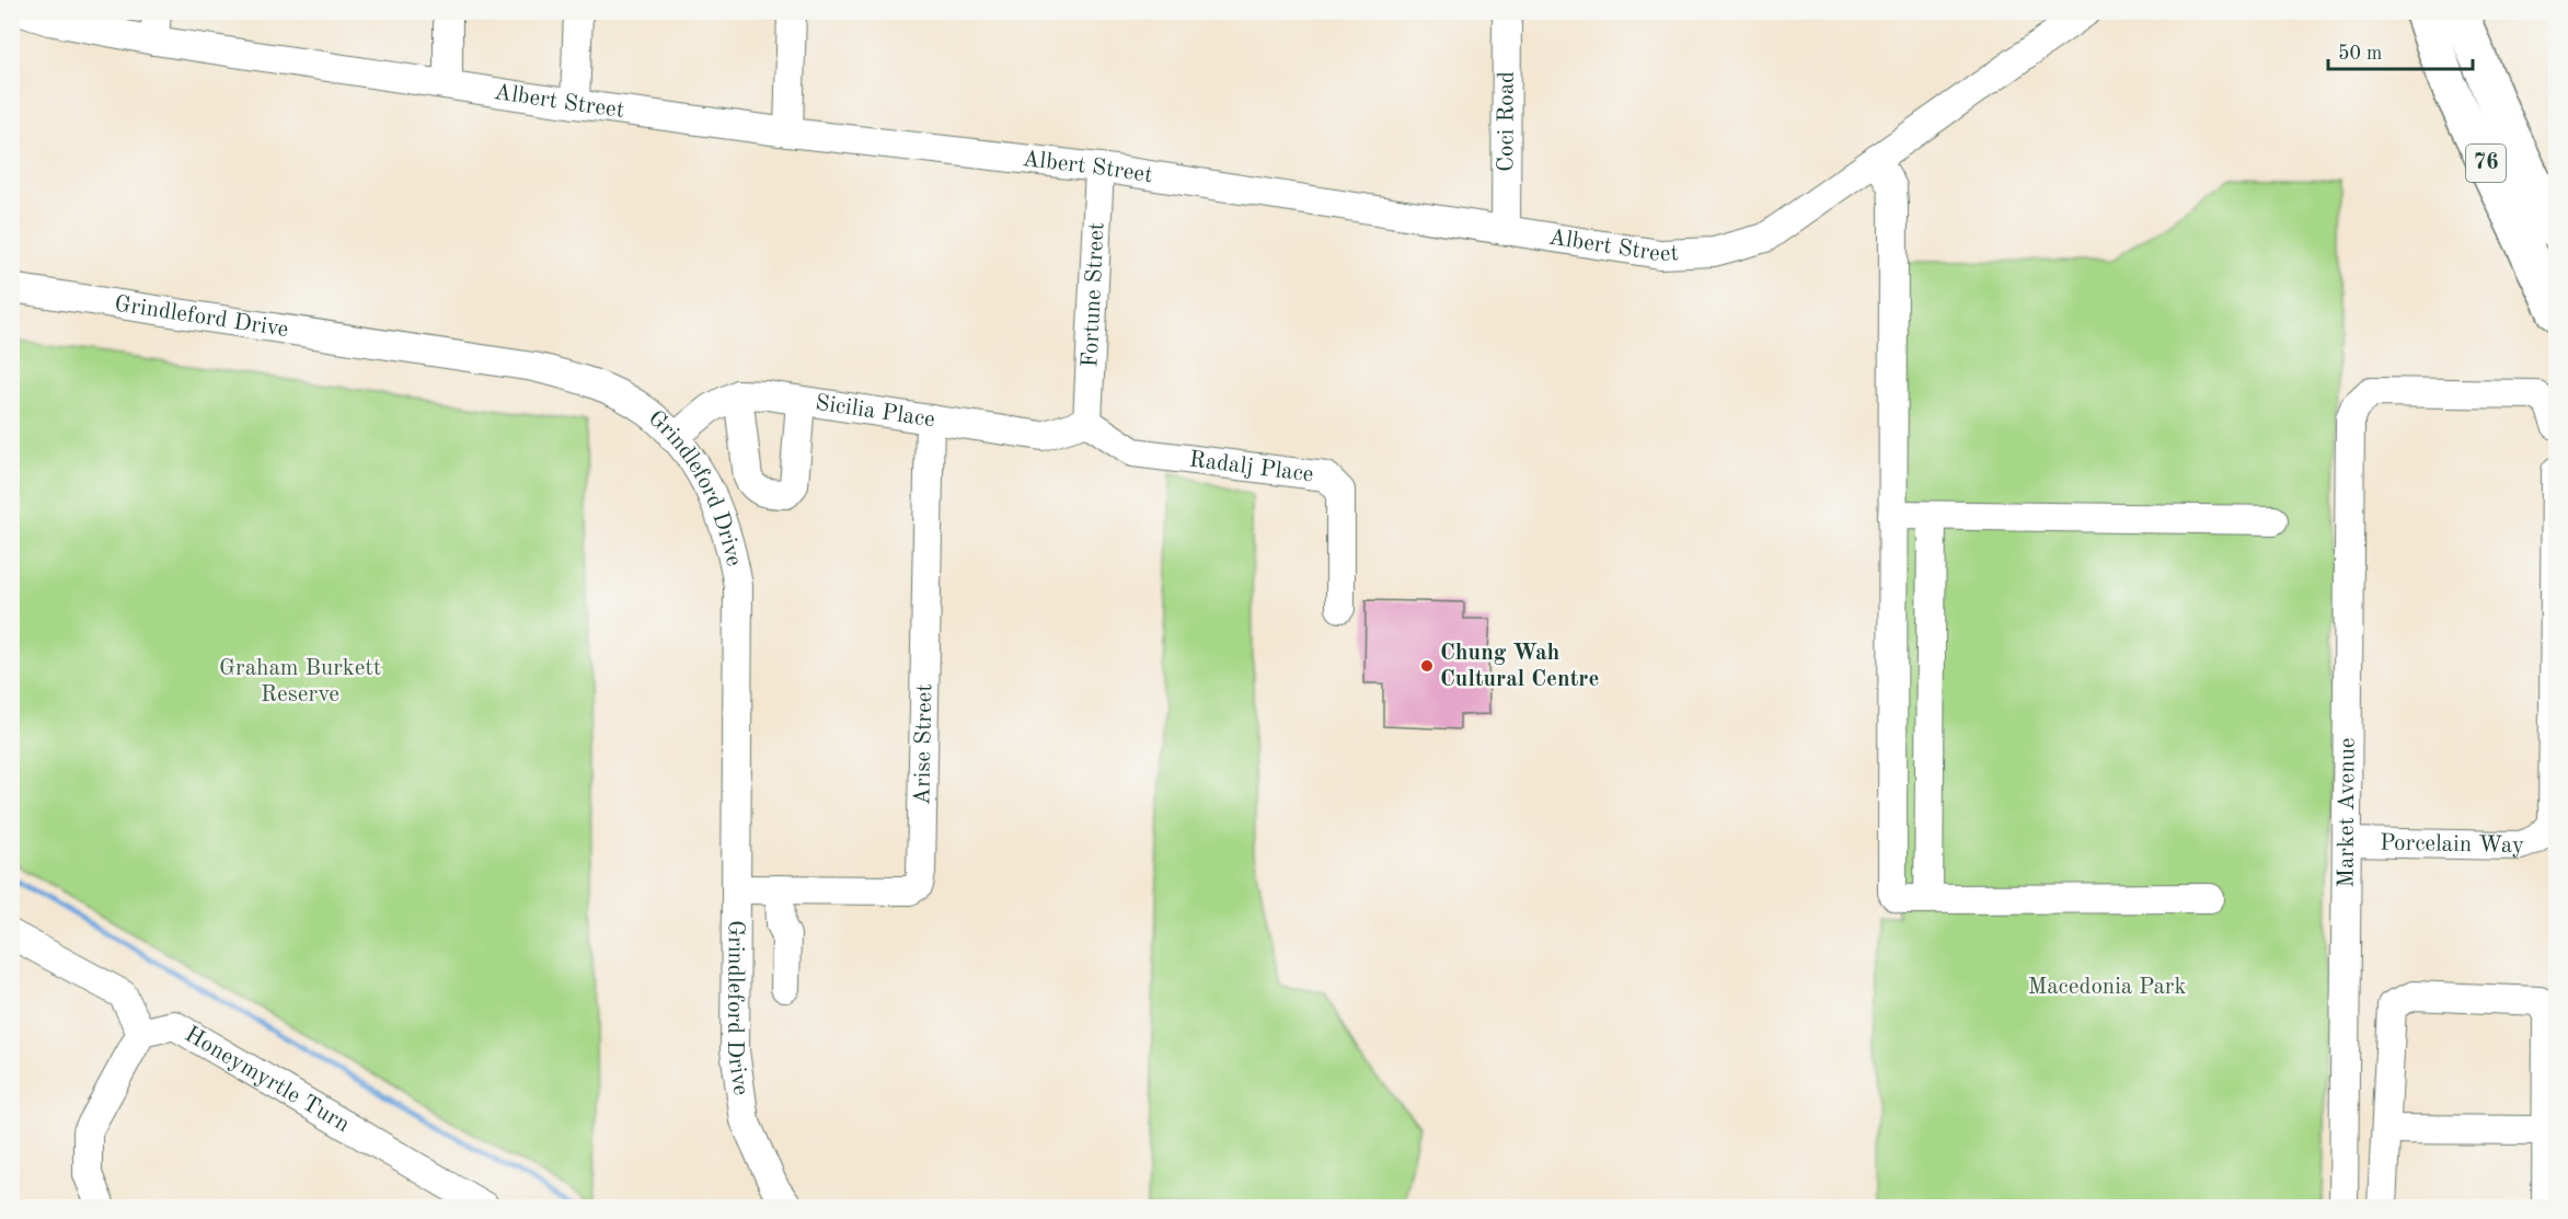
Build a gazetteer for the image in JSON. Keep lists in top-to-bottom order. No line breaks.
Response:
{"streets":{"highway":["76"],"street":["Albert Street","Coci Road","Fortune Street","Grindleford Drive","Sicilia Place","Radalj Place","Arise Street","Market Avenue","Porcelain Way","Honeymyrtle Turn"]},"crossings":[["Albert Street","Coci Road"],["Albert Street","Fortune Street"],["Fortune Street","Sicilia Place"],["Fortune Street","Radalj Place"],["Grindleford Drive","Arise Street"],["Sicilia Place","Radalj Place"],["Sicilia Place","Arise Street"],["Market Avenue","Porcelain Way"]],"parks":["Graham Burkett Reserve","Macedonia Park"],"places":["Chung Wah Cultural Centre"],"scale_bar":"50 m"}
